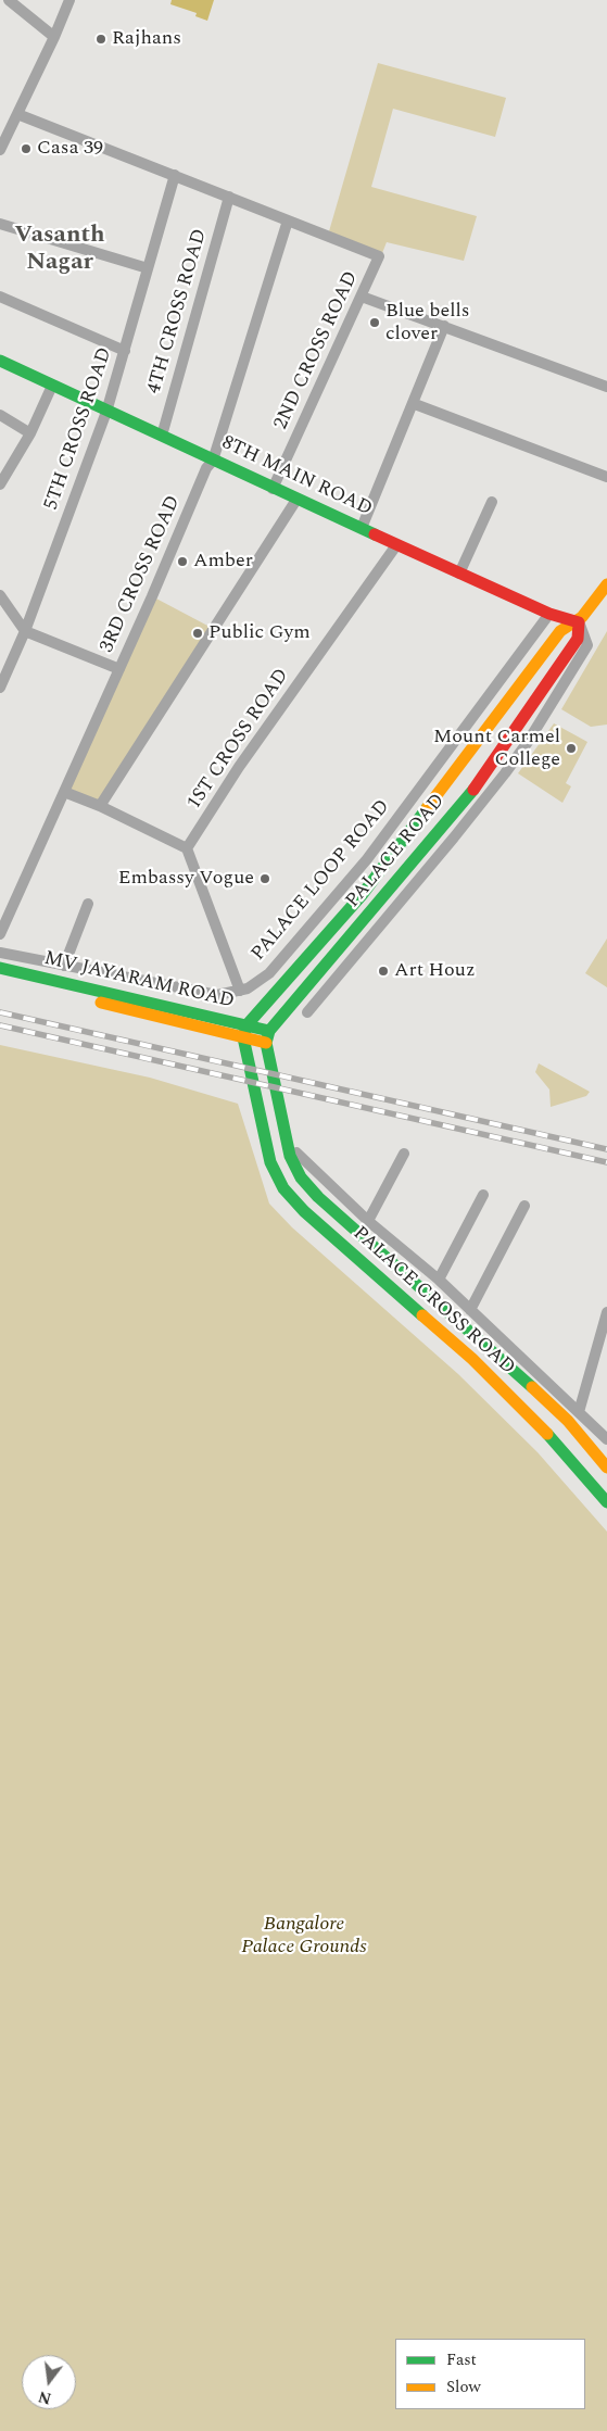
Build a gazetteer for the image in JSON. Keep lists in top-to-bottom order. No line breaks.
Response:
{"streets":{"street":["4TH CROSS ROAD","2ND CROSS ROAD","5TH CROSS ROAD","8TH MAIN ROAD","3RD CROSS ROAD","1ST CROSS ROAD","PALACE ROAD","PALACE LOOP ROAD","MV JAYARAM ROAD","PALACE CROSS ROAD"]},"crossings":[["4TH CROSS ROAD","8TH MAIN ROAD"],["2ND CROSS ROAD","8TH MAIN ROAD"],["2ND CROSS ROAD","3RD CROSS ROAD"],["5TH CROSS ROAD","8TH MAIN ROAD"],["8TH MAIN ROAD","3RD CROSS ROAD"],["8TH MAIN ROAD","1ST CROSS ROAD"],["8TH MAIN ROAD","PALACE ROAD"],["8TH MAIN ROAD","PALACE LOOP ROAD"],["PALACE ROAD","MV JAYARAM ROAD"],["PALACE ROAD","PALACE CROSS ROAD"],["MV JAYARAM ROAD","PALACE CROSS ROAD"]],"districts":["Vasanth Nagar"],"parks":["Bangalore Palace Grounds"],"places":["Rajhans","Casa 39","Blue bells clover","Amber","Public Gym","Mount Carmel College","Embassy Vogue","Art Houz"],"legend":["Fast","Slow"],"north":"bottom"}
